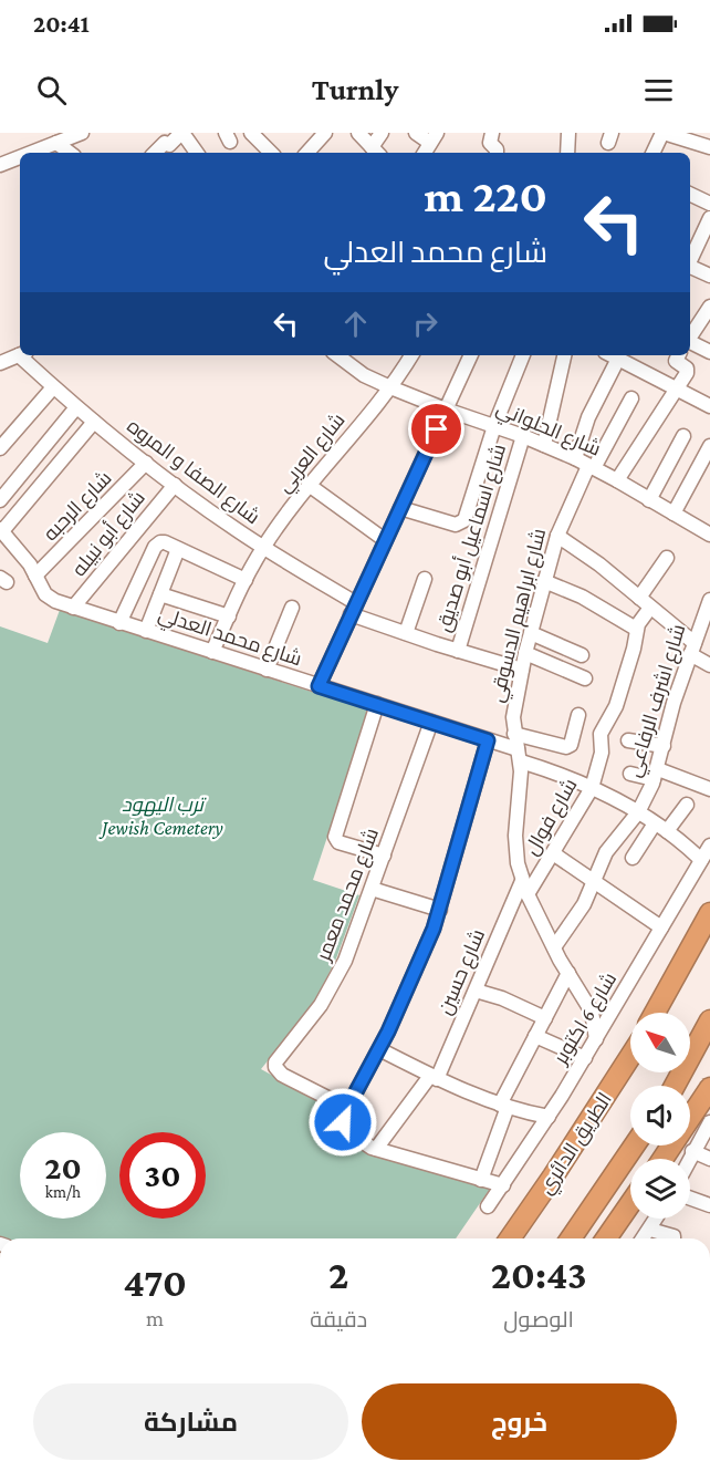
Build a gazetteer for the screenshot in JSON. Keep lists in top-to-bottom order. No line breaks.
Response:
{"streets":{"highway":["الطريق الدائري"],"street":["شارع الحلواني","شارع العربي","شارع الصفا و المروه","شارع الرحبه","شارع أبو نبيله","شارع اسماعيل أبو صديق","شارع ابراهيم الدسوقي","شارع محمد العدلي","شارع اشرف الرفاعي","شارع فوال","شارع محمد معمر","شارع حسين","شارع 6 اكتوبر"]},"crossings":[["شارع الحلواني","شارع العربي"],["شارع الحلواني","شارع اسماعيل أبو صديق"],["شارع الحلواني","شارع ابراهيم الدسوقي"],["شارع العربي","شارع الصفا و المروه"],["شارع العربي","شارع محمد العدلي"],["شارع الصفا و المروه","شارع الرحبه"],["شارع الصفا و المروه","شارع أبو نبيله"],["شارع الصفا و المروه","شارع اسماعيل أبو صديق"],["شارع الصفا و المروه","شارع ابراهيم الدسوقي"],["شارع الرحبه","شارع محمد العدلي"],["شارع أبو نبيله","شارع محمد العدلي"],["شارع ابراهيم الدسوقي","شارع محمد العدلي"],["شارع ابراهيم الدسوقي","شارع اشرف الرفاعي"],["شارع ابراهيم الدسوقي","شارع فوال"],["شارع ابراهيم الدسوقي","شارع حسين"],["شارع ابراهيم الدسوقي","شارع 6 اكتوبر"],["شارع محمد العدلي","شارع اشرف الرفاعي"],["شارع محمد العدلي","شارع فوال"],["شارع محمد العدلي","شارع محمد معمر"],["شارع محمد العدلي","شارع 6 اكتوبر"],["شارع فوال","شارع حسين"]],"parks":["ترب اليهود Jewish Cemetery"],"north":"top left","page":{"status":"20:41","header":"Turnly","turn":["220 m","شارع محمد العدلي"],"speed":"20 km/h","limit":"30","eta":["20:43","الوصول","2","دقيقة","470","m"],"buttons":["خروج","مشاركة"]}}
